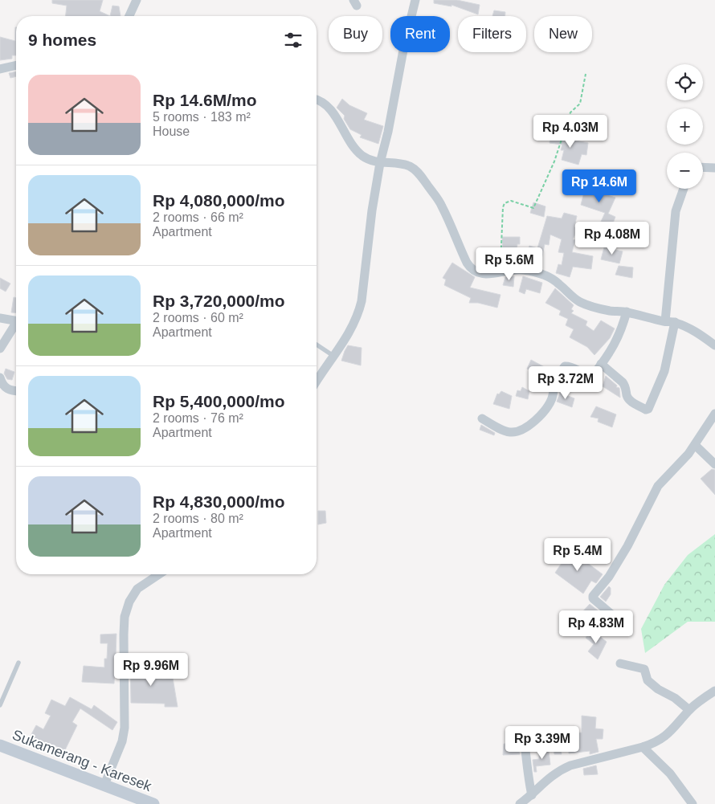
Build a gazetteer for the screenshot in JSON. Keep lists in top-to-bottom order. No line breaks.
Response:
{"streets":{"street":["Sukamerang - Karesek"]},"page":{"chip":["Buy","Rent","Filters","New"],"heading":"9 homes","map_buttons":["+","−"],"list":[{"name":"Rp 14.6M/mo","note":"5 rooms · 183 m² · House"},{"name":"Rp 4,080,000/mo","note":"2 rooms · 66 m² · Apartment"},{"name":"Rp 3,720,000/mo","note":"2 rooms · 60 m² · Apartment"},{"name":"Rp 5,400,000/mo","note":"2 rooms · 76 m² · Apartment"},{"name":"Rp 4,830,000/mo","note":"2 rooms · 80 m² · Apartment"}],"price":["Rp 4.03M","Rp 14.6M","Rp 4.08M","Rp 5.6M","Rp 3.72M","Rp 5.4M","Rp 4.83M","Rp 9.96M","Rp 3.39M"]}}
